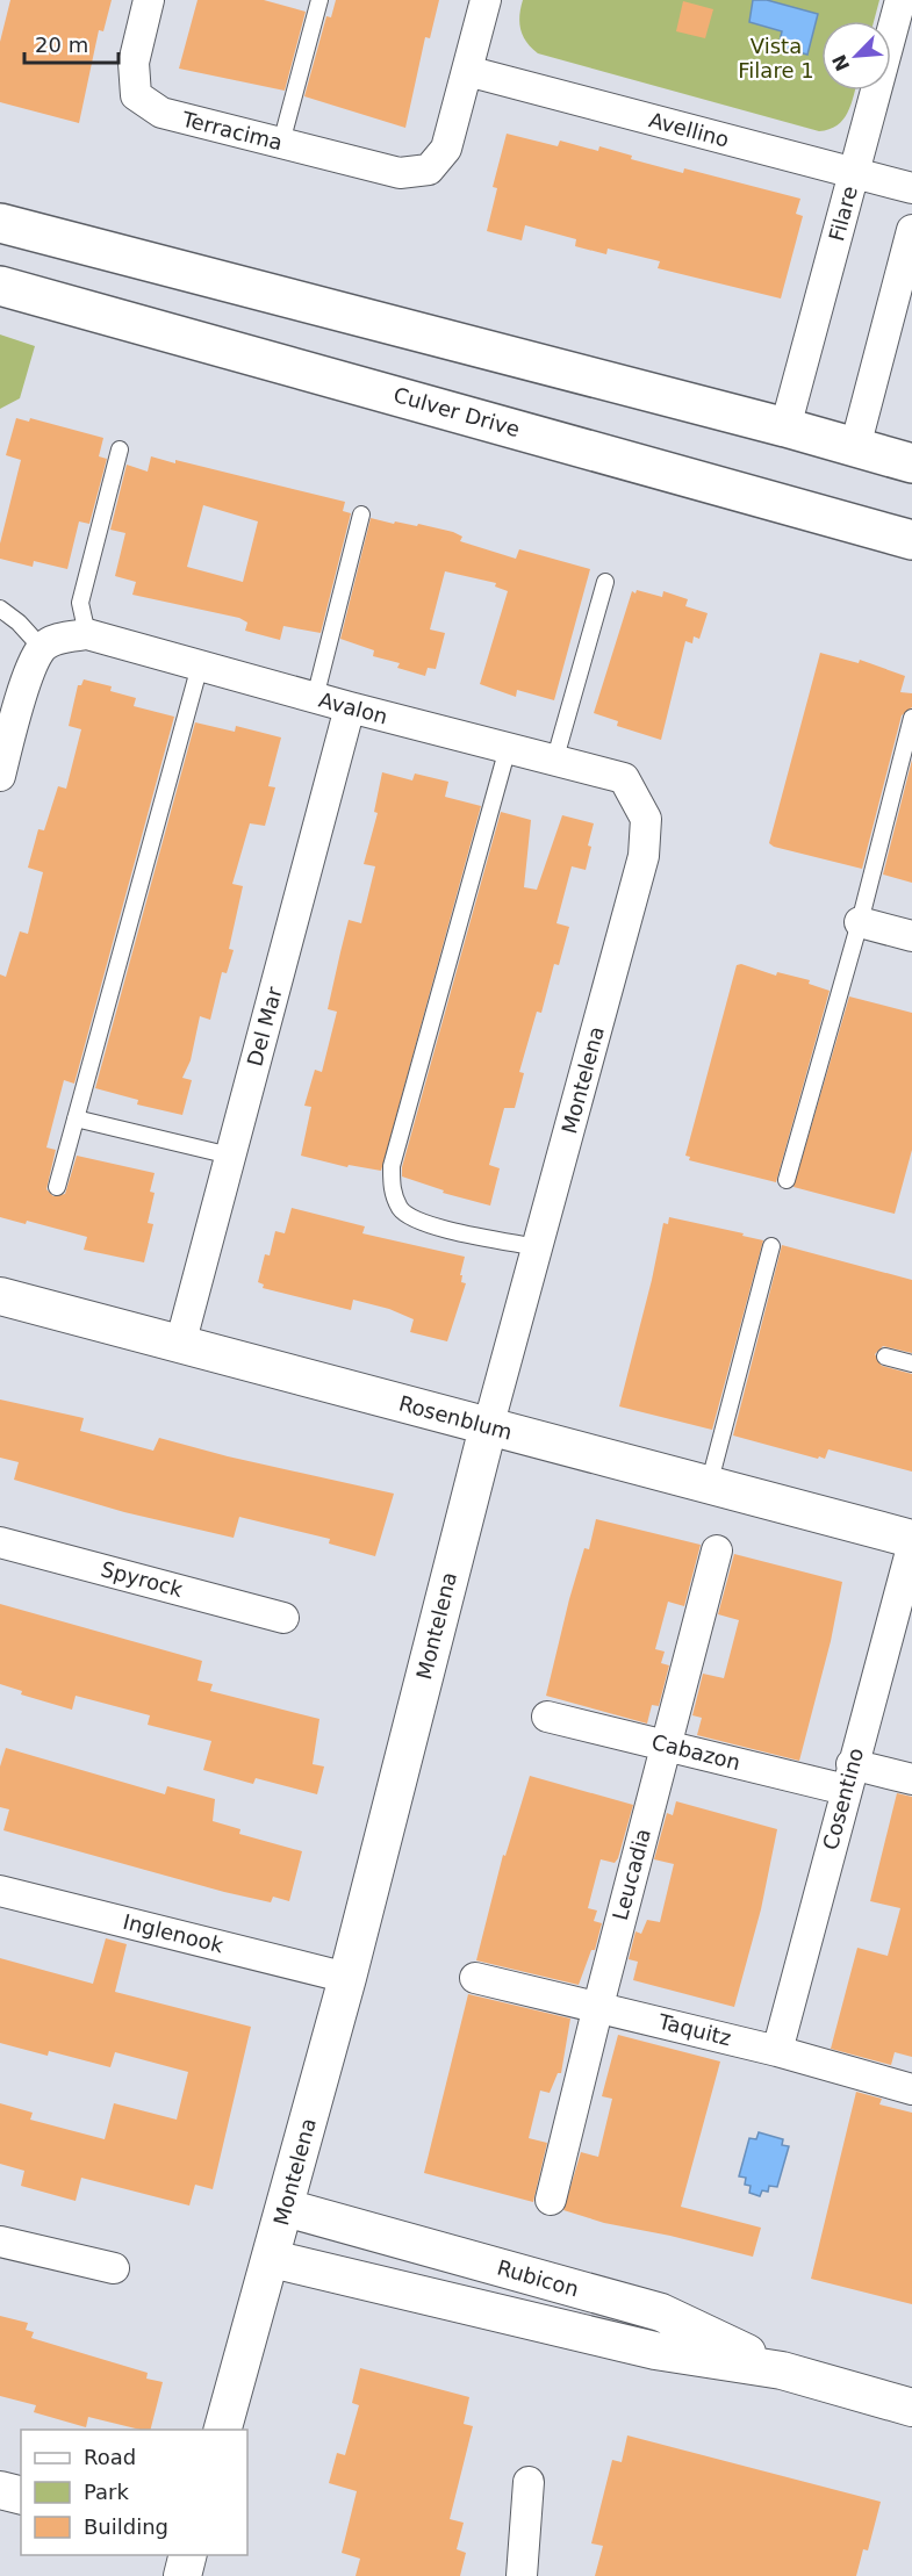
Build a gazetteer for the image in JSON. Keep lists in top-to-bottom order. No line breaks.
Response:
{"streets":{"main road":["Culver Drive"],"street":["Avellino","Terracima","Filare","Avalon","Del Mar","Montelena","Rosenblum","Spyrock","Cabazon","Cosentino","Leucadia","Inglenook","Taquitz","Rubicon"]},"crossings":[["Avellino","Terracima"],["Avellino","Filare"],["Avalon","Del Mar"],["Avalon","Montelena"],["Del Mar","Rosenblum"],["Montelena","Rosenblum"],["Montelena","Inglenook"],["Montelena","Rubicon"],["Cabazon","Cosentino"],["Cabazon","Leucadia"],["Cosentino","Taquitz"],["Leucadia","Taquitz"]],"parks":["Vista Filare 1"],"legend":["Road","Park","Building"],"scale_bar":"20 m","north":"bottom left"}
